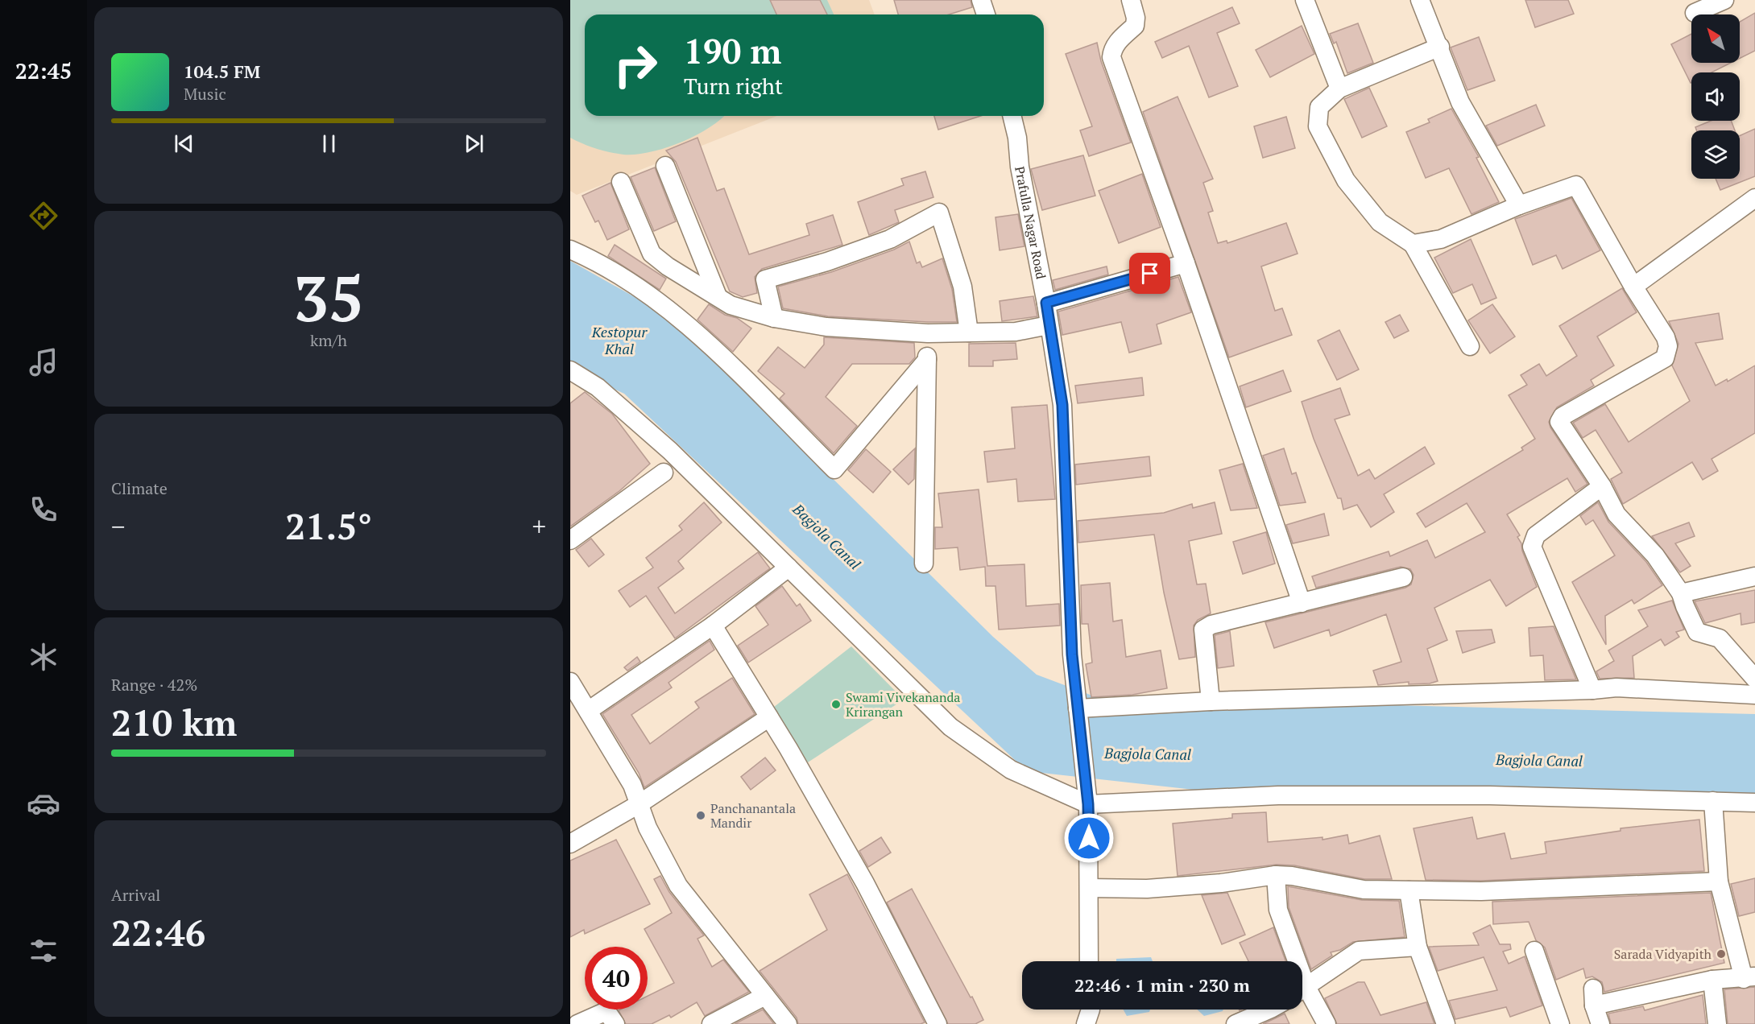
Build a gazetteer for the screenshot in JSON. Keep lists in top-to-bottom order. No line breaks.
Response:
{"streets":{"street":["Prafulla Nagar Road"]},"water":["Kestopur Khal","Bagjola Canal"],"places":["Swami Vivekananda Krirangan","Panchanantala Mandir","Sarada Vidyapith"],"north":"top left","page":{"tabs":"22:45","turn":["190 m","Turn right"],"song":["104.5 FM","Music"],"tile":[["35","km/h"],"Climate",["Range · 42%","210 km"],["Arrival","22:46"]],"heat":["−","21.5°","+"],"limit":"40","trip":"22:46 · 1 min · 230 m"}}
